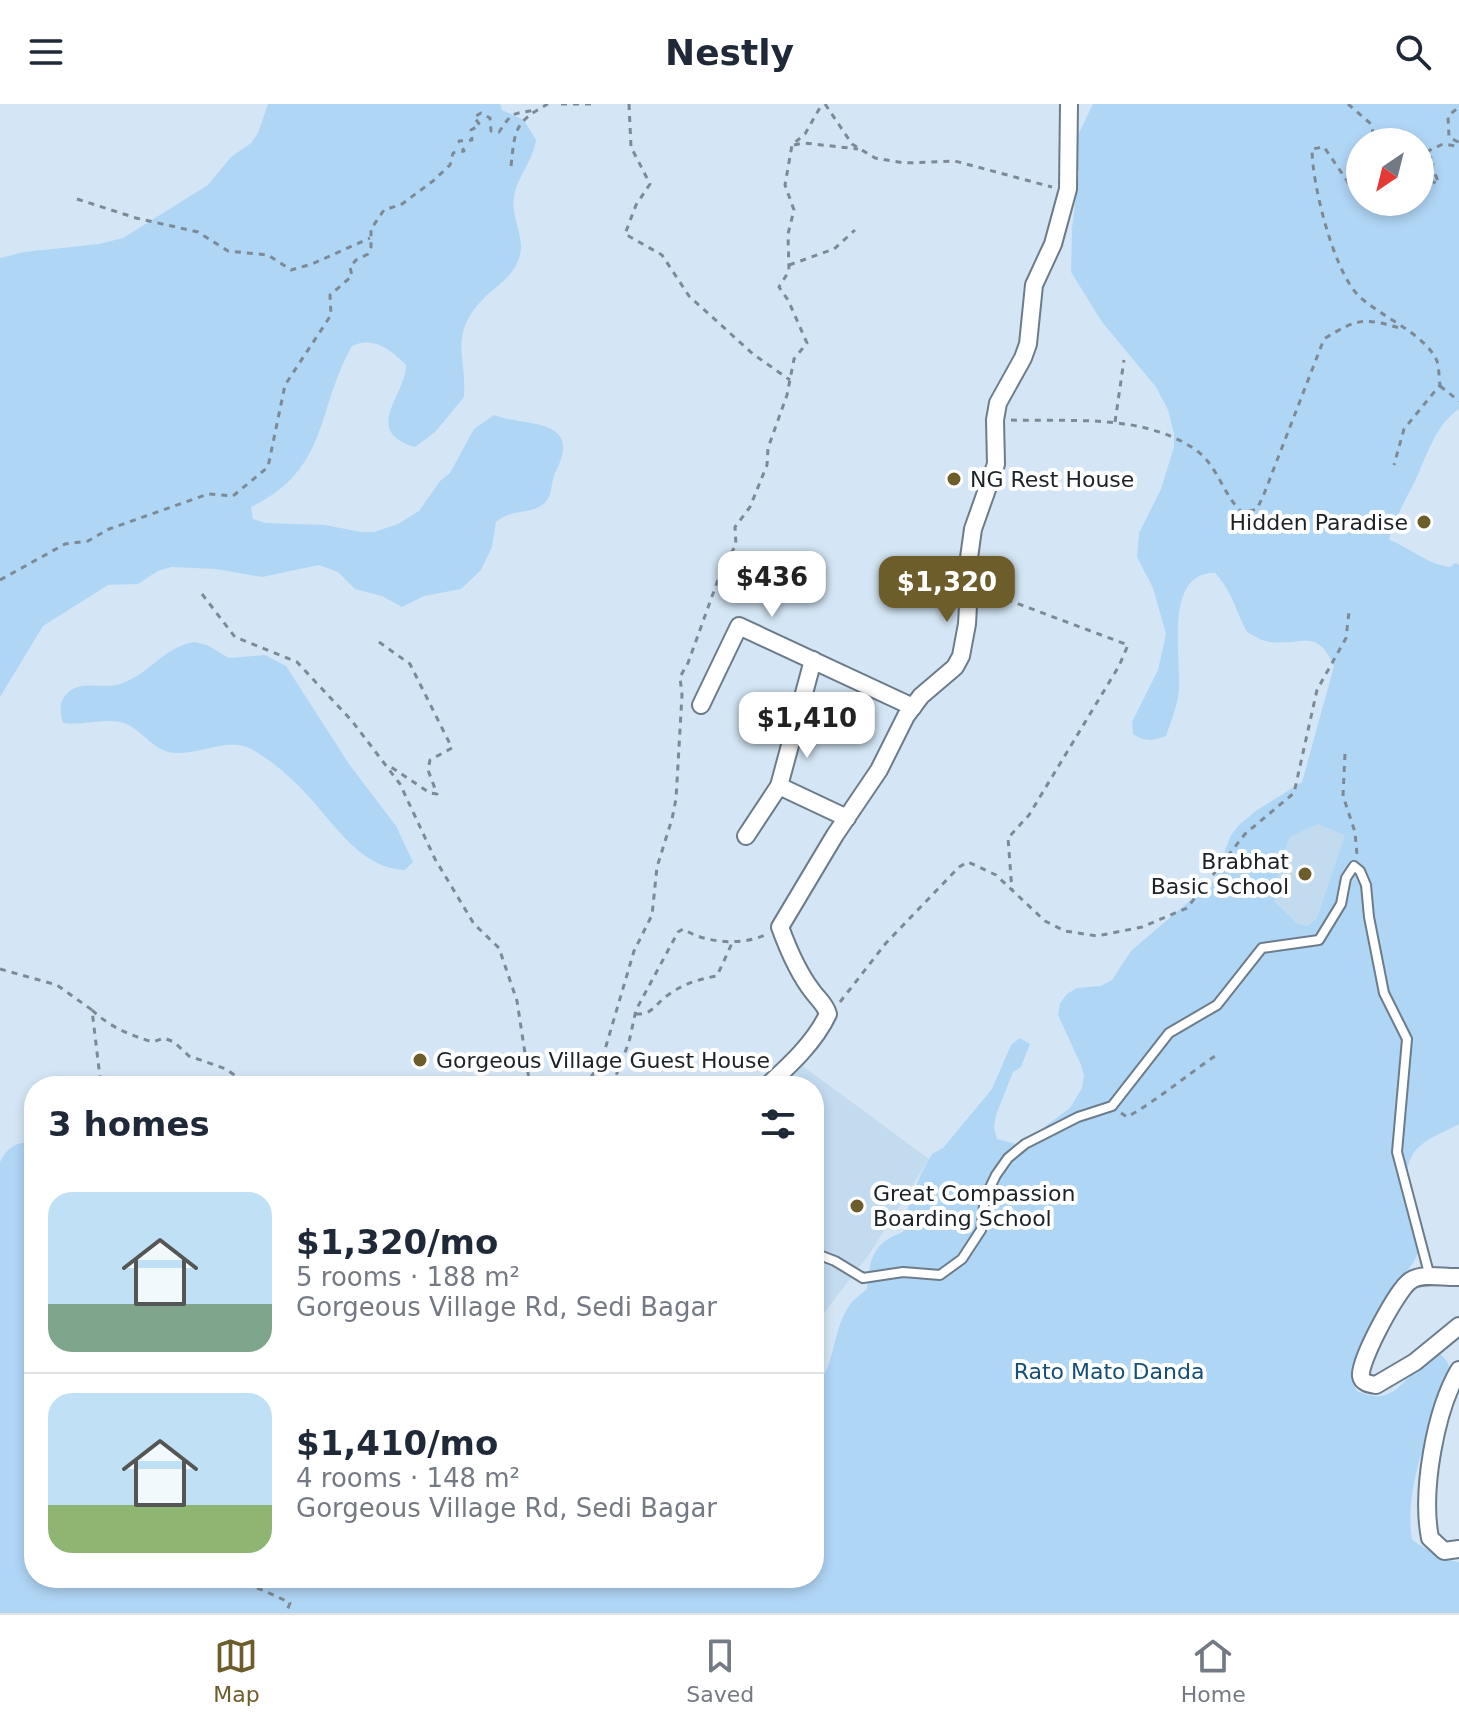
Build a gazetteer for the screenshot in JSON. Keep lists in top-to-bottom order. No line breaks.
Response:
{"parks":["Rato Mato Danda"],"places":["NG Rest House","Hidden Paradise","Brabhat Basic School","Gorgeous Village Guest House","Great Compassion Boarding School"],"north":"bottom left","page":{"header":"Nestly","price":["$436","$1,320","$1,410"],"heading":"3 homes","list":[{"name":"$1,320/mo","note":"5 rooms · 188 m² · Gorgeous Village Rd, Sedi Bagar"},{"name":"$1,410/mo","note":"4 rooms · 148 m² · Gorgeous Village Rd, Sedi Bagar"}],"tabs":["Map","Saved","Home"]}}
